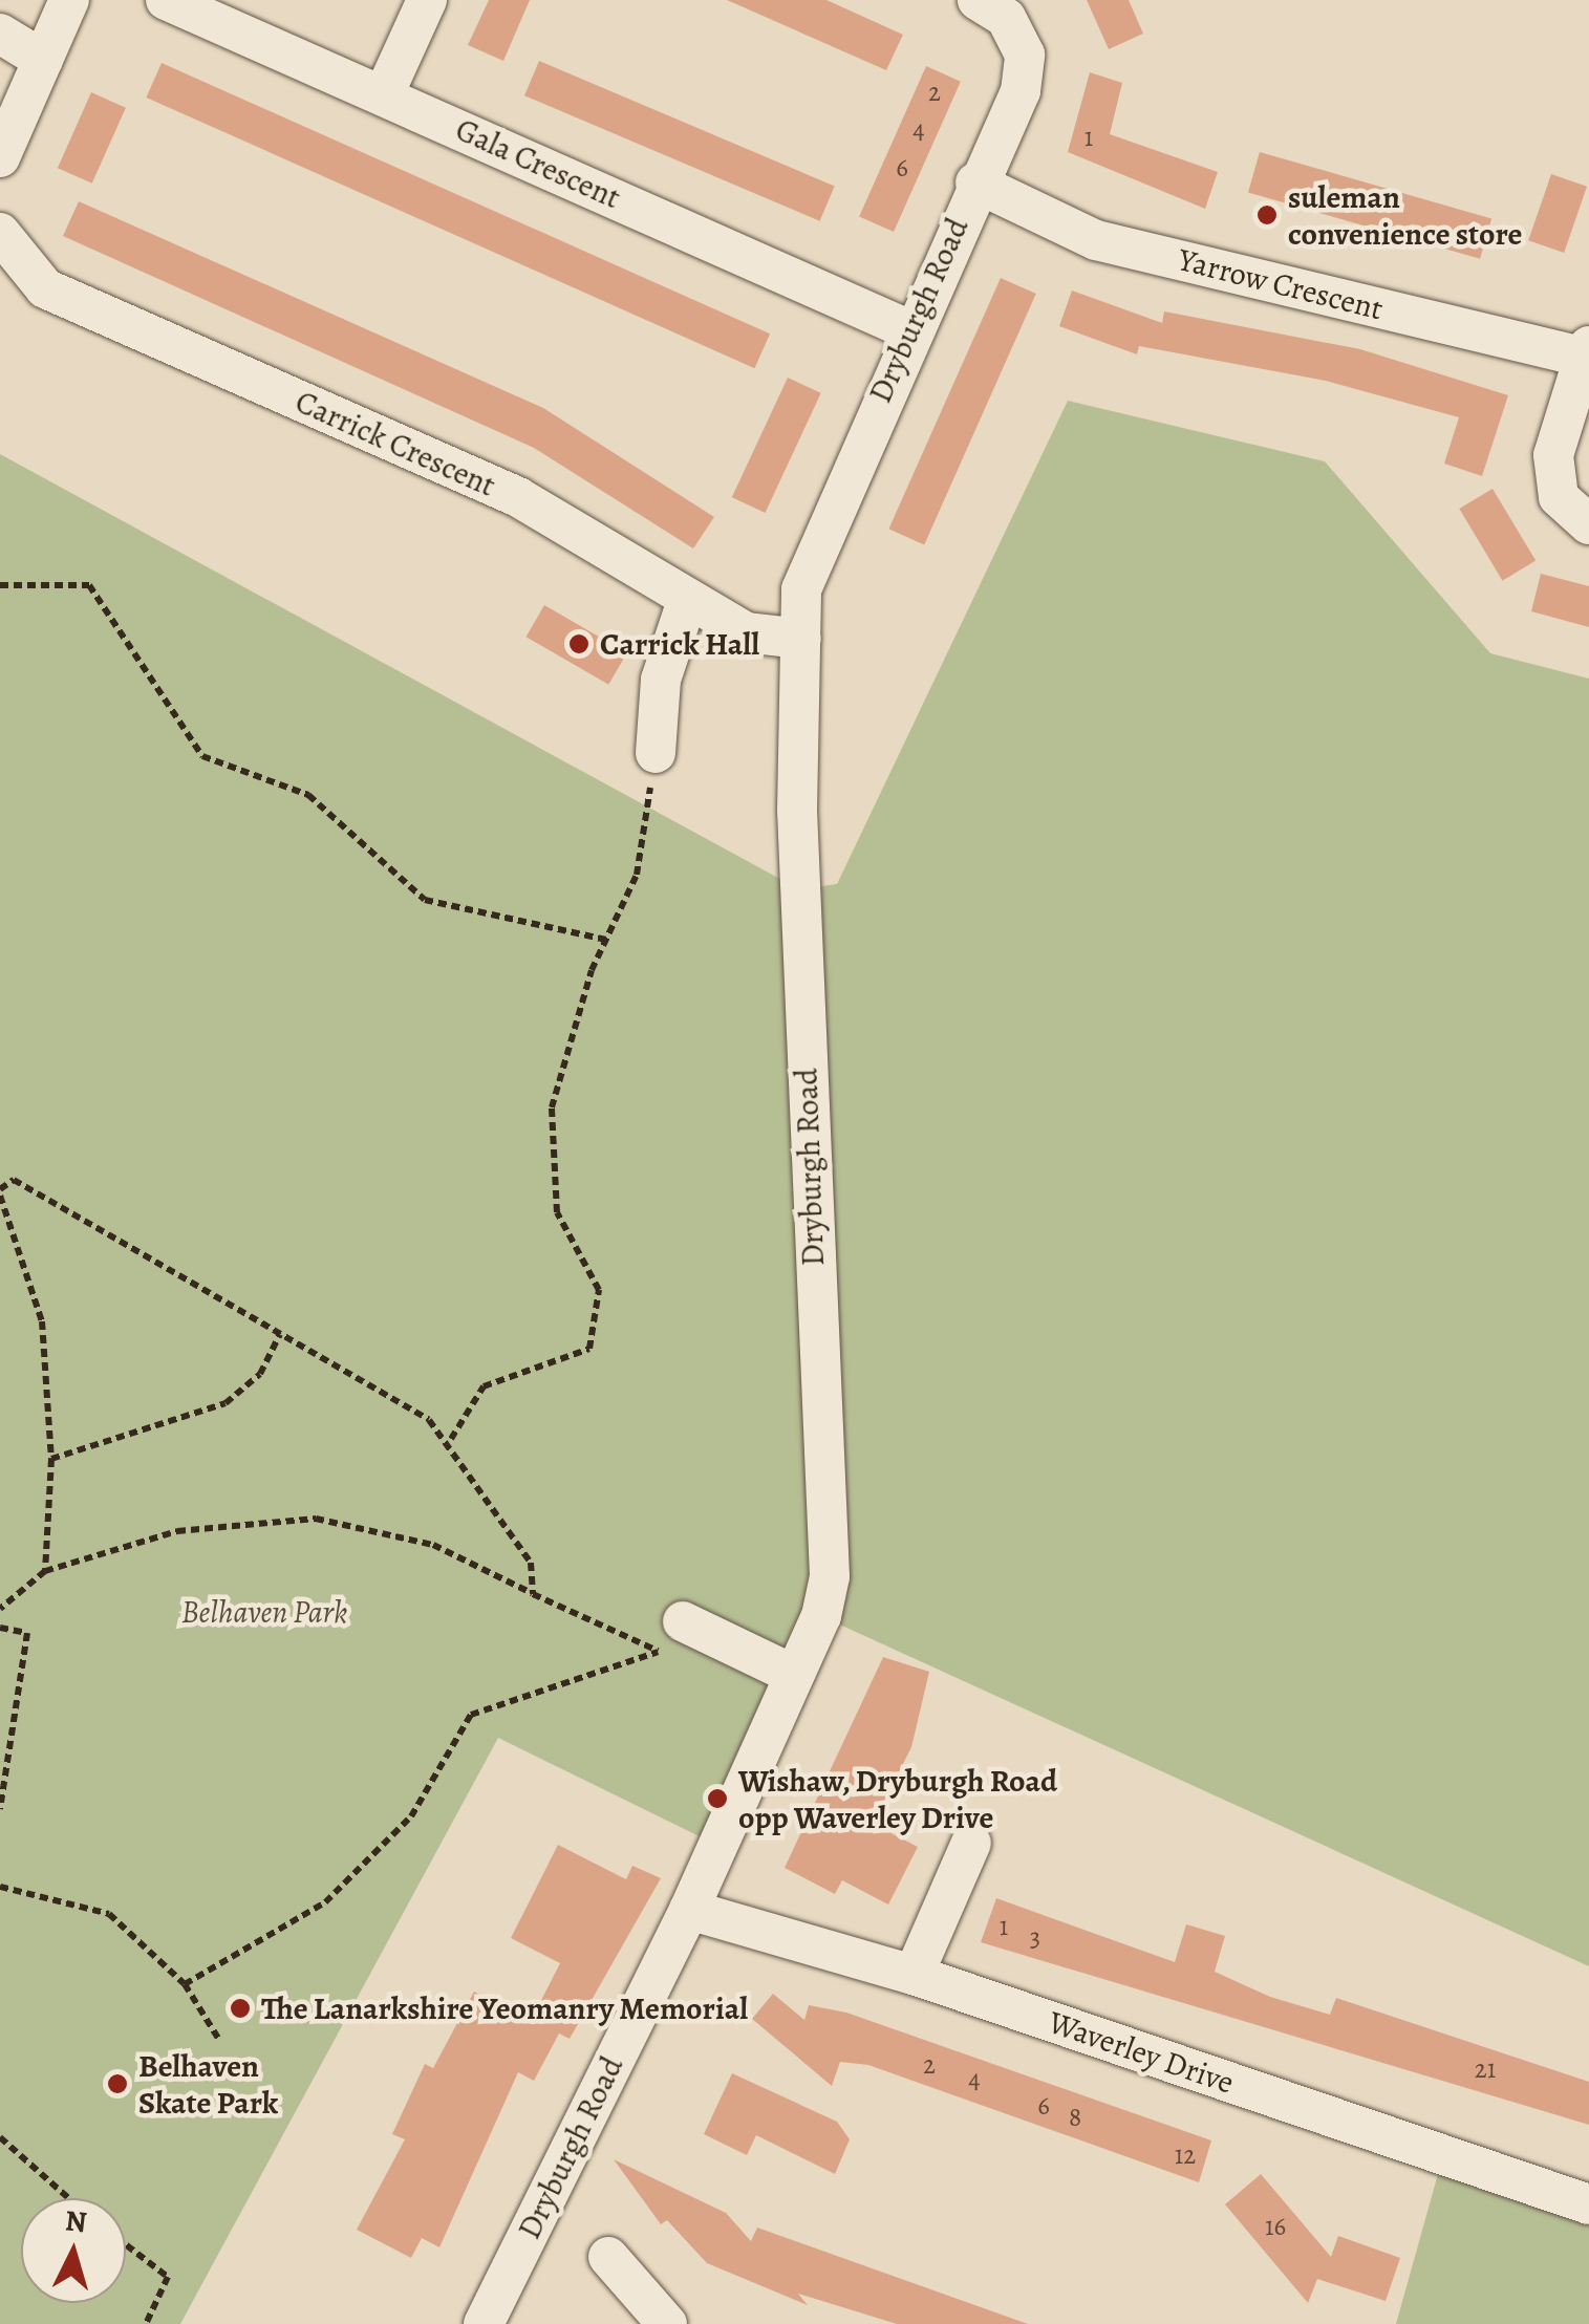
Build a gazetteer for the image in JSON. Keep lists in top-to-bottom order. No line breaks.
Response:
{"streets":{"street":["Gala Crescent","Yarrow Crescent","Dryburgh Road","Carrick Crescent","Waverley Drive"]},"crossings":[["Gala Crescent","Dryburgh Road"],["Yarrow Crescent","Dryburgh Road"],["Dryburgh Road","Carrick Crescent"],["Dryburgh Road","Waverley Drive"]],"parks":["Belhaven Park"],"places":["suleman convenience store","Carrick Hall","Wishaw, Dryburgh Road opp Waverley Drive","The Lanarkshire Yeomanry Memorial","Belhaven Skate Park"],"house_numbers":["2","4","1","6","1","3","2","21","4","6","8","12","16"],"north":"top"}
